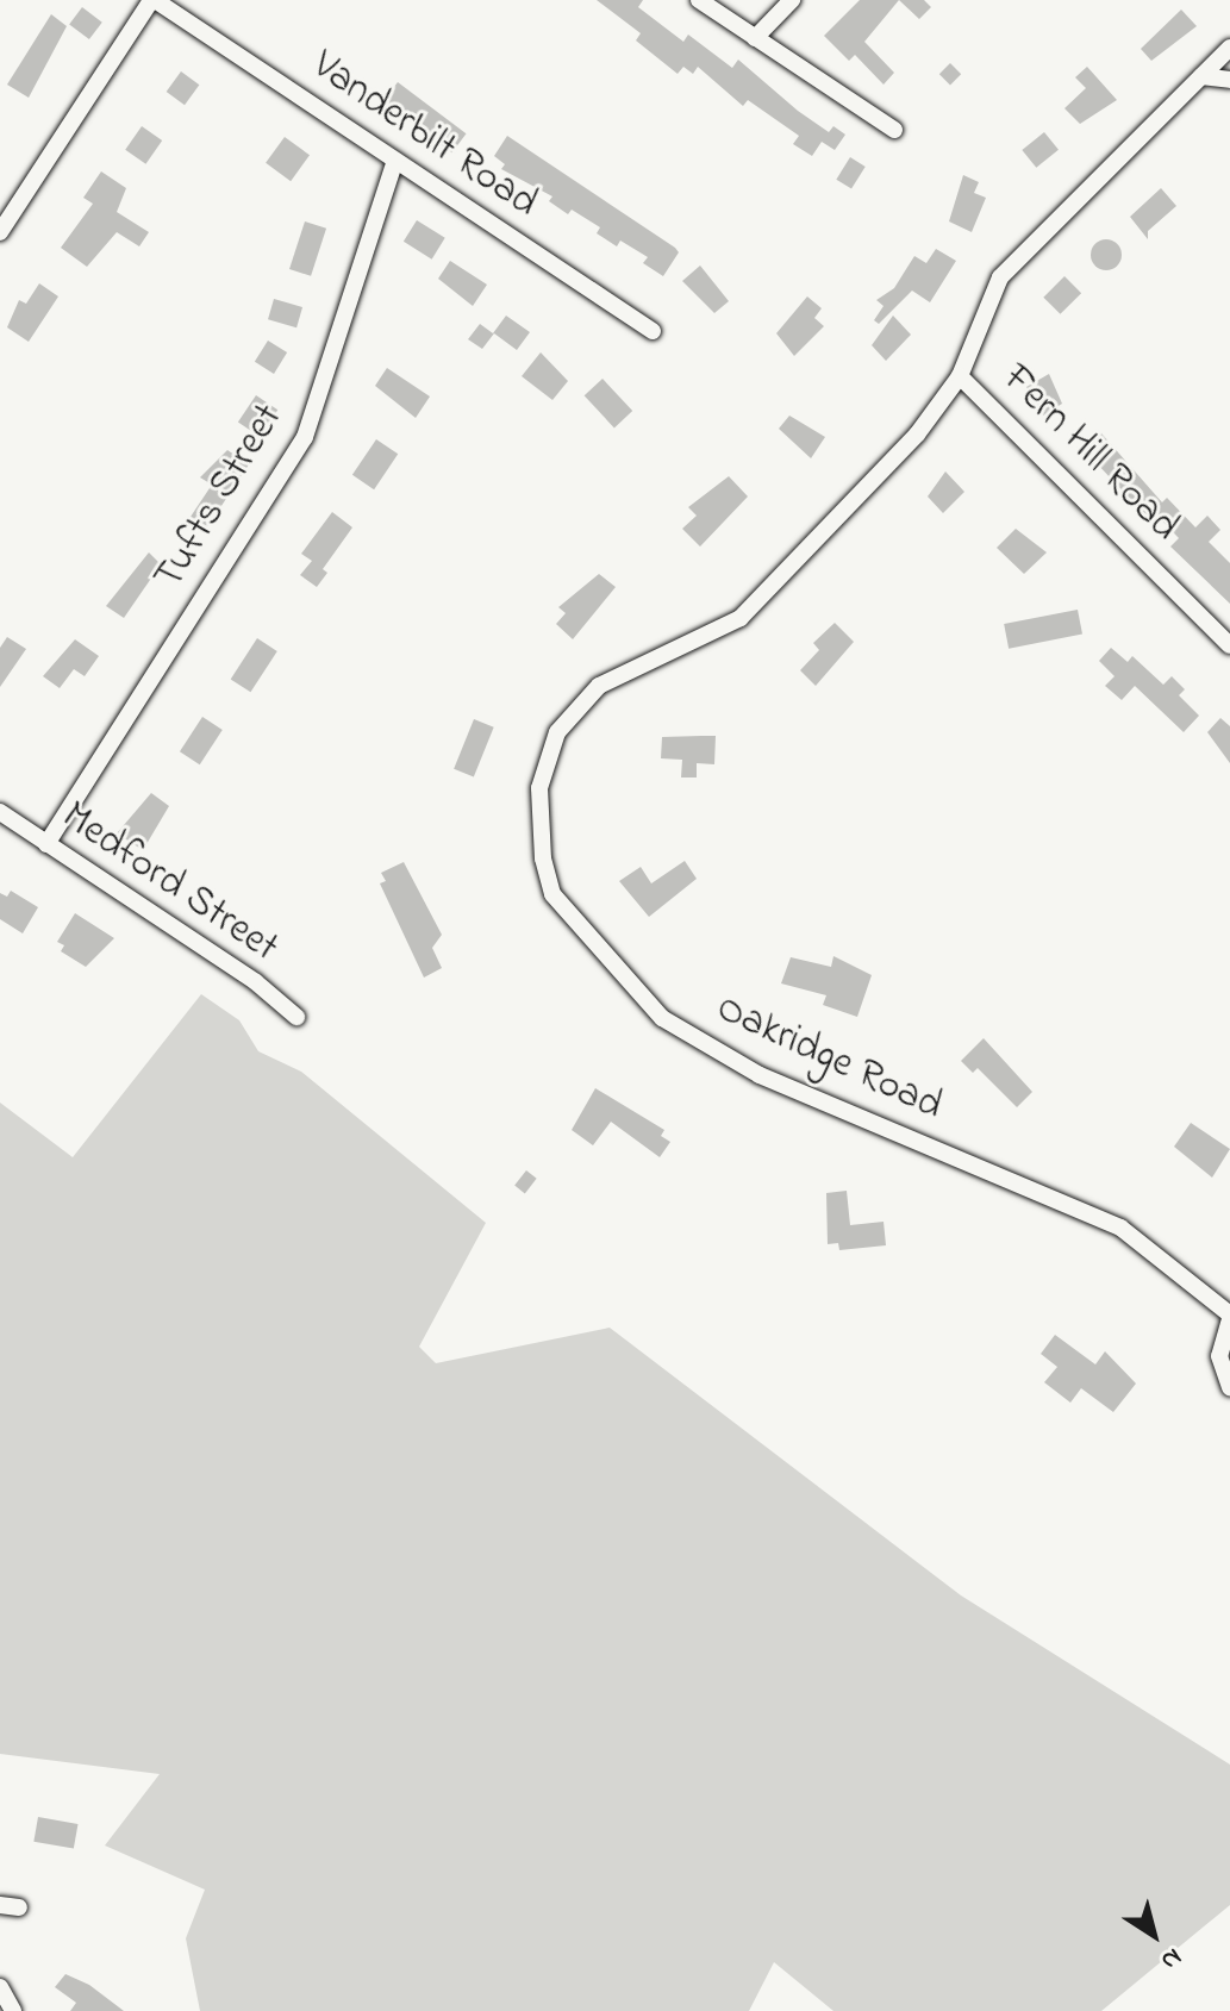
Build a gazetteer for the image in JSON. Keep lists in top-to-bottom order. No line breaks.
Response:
{"streets":{"street":["Vanderbilt Road","Fern Hill Road","Tufts Street","Medford Street","Oakridge Road"]},"crossings":[["Vanderbilt Road","Tufts Street"],["Fern Hill Road","Oakridge Road"],["Tufts Street","Medford Street"]],"north":"bottom right"}
